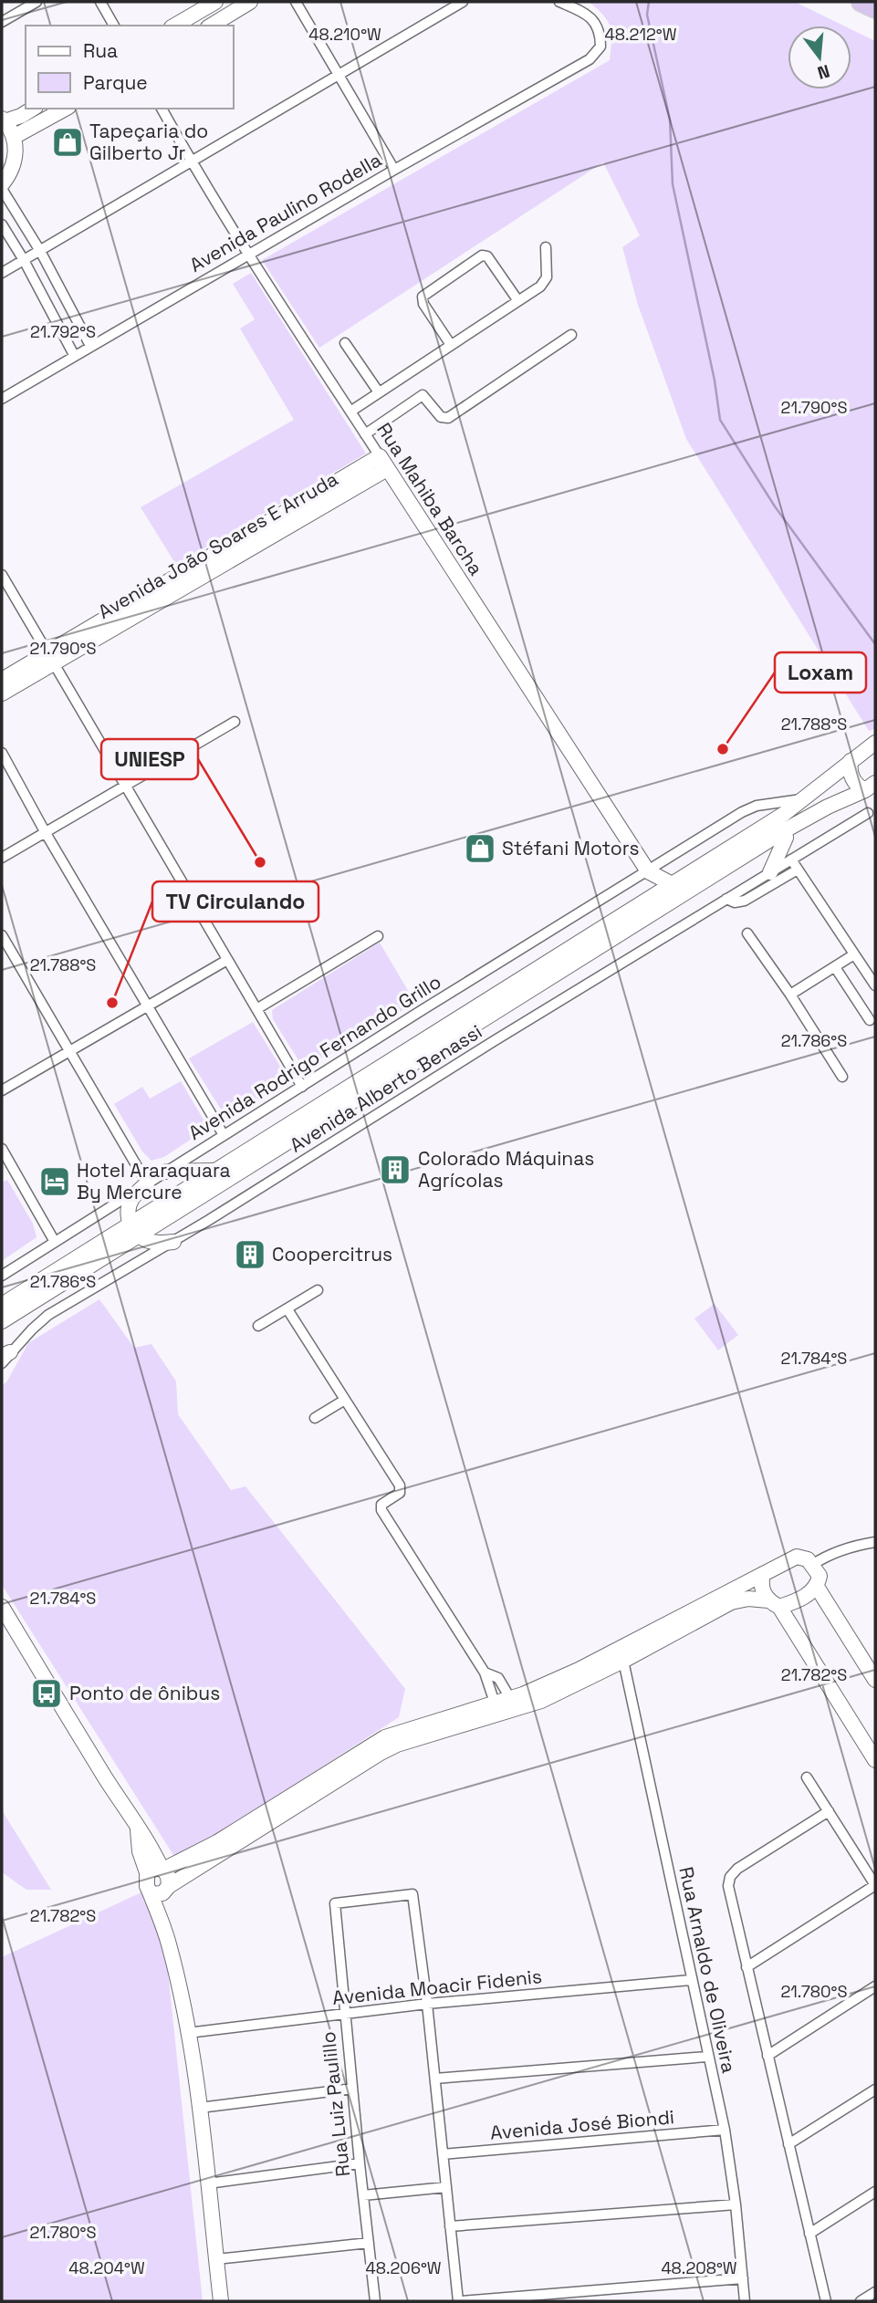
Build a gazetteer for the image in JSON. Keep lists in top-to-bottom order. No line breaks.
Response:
{"streets":{"street":["Avenida Paulino Rodella","Rua Mahiba Barcha","Avenida João Soares E Arruda","Avenida Rodrigo Fernando Grillo","Avenida Alberto Benassi","Rua Arnaldo de Oliveira","Avenida Moacir Fidenis","Rua Luiz Paulillo","Avenida José Biondi"]},"crossings":[["Avenida Paulino Rodella","Rua Mahiba Barcha"],["Rua Mahiba Barcha","Avenida João Soares E Arruda"],["Rua Mahiba Barcha","Avenida Rodrigo Fernando Grillo"],["Rua Arnaldo de Oliveira","Avenida Moacir Fidenis"],["Rua Arnaldo de Oliveira","Avenida José Biondi"],["Avenida Moacir Fidenis","Rua Luiz Paulillo"]],"places":{"shop":["Tapeçaria do Gilberto Jr","Stéfani Motors"],"other":["Loxam","UNIESP","TV Circulando"],"building":["Colorado Máquinas Agrícolas","Coopercitrus"],"hotel":["Hotel Araraquara By Mercure"],"bus stop":["Ponto de ônibus"]},"legend":["Rua","Parque"],"north":"bottom","coordinates":["48.210°W","48.212°W","21.792°S","21.790°S","21.788°S","21.786°S","21.784°S","21.782°S","21.780°S","48.204°W","48.206°W","48.208°W"]}
